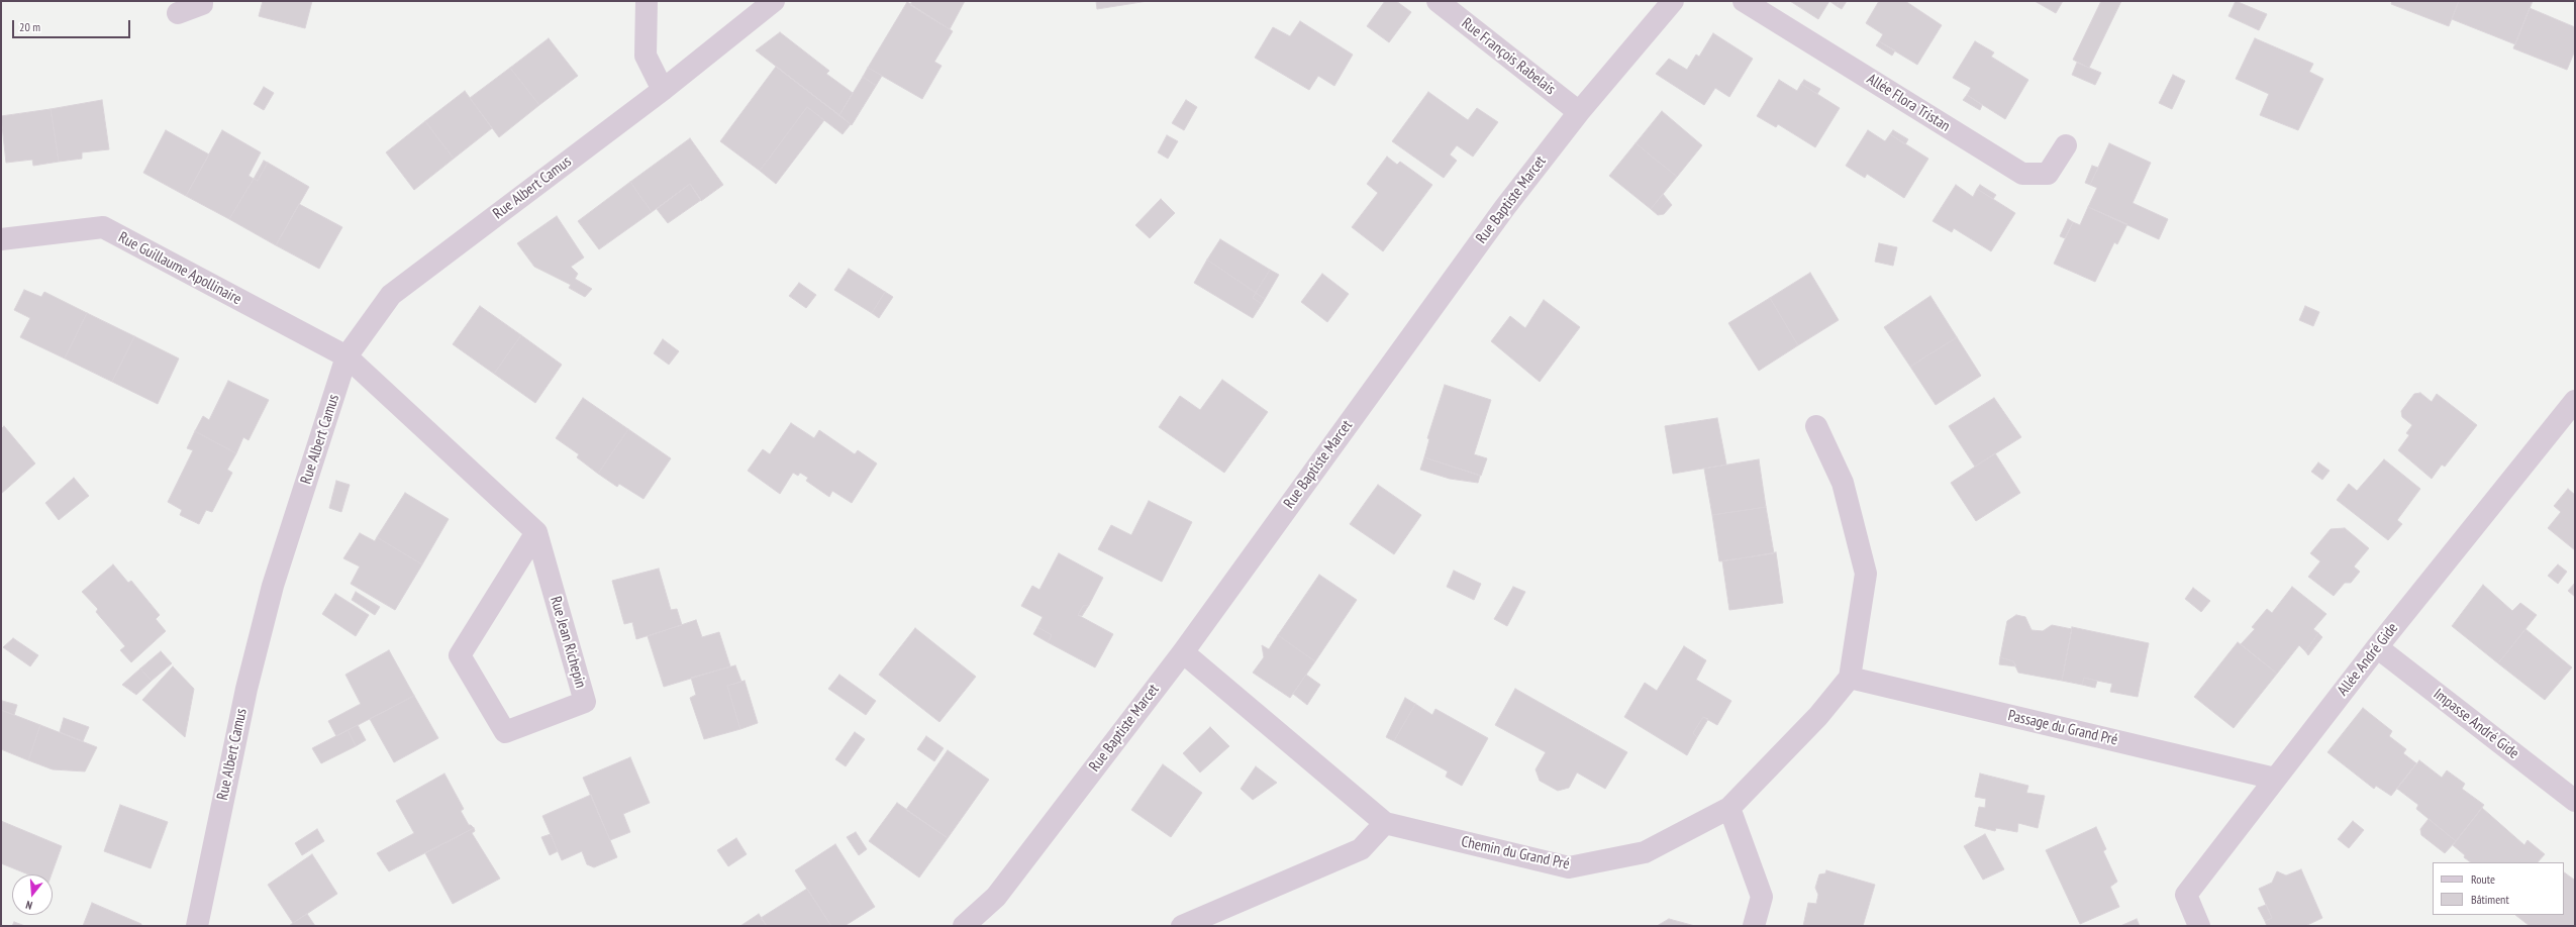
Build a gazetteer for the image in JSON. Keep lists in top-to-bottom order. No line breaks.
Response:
{"streets":{"street":["Rue François Rabelais","Allée Flora Tristan","Rue Albert Camus","Rue Baptiste Marcet","Rue Guillaume Apollinaire","Rue Jean Richepin","Allée André Gide","Impasse André Gide","Passage du Grand Pré","Chemin du Grand Pré"]},"crossings":[["Rue François Rabelais","Rue Baptiste Marcet"],["Rue Albert Camus","Rue Guillaume Apollinaire"],["Rue Baptiste Marcet","Chemin du Grand Pré"],["Allée André Gide","Impasse André Gide"],["Allée André Gide","Passage du Grand Pré"],["Passage du Grand Pré","Chemin du Grand Pré"]],"legend":["Route","Bâtiment"],"scale_bar":"20 m","north":"bottom"}
